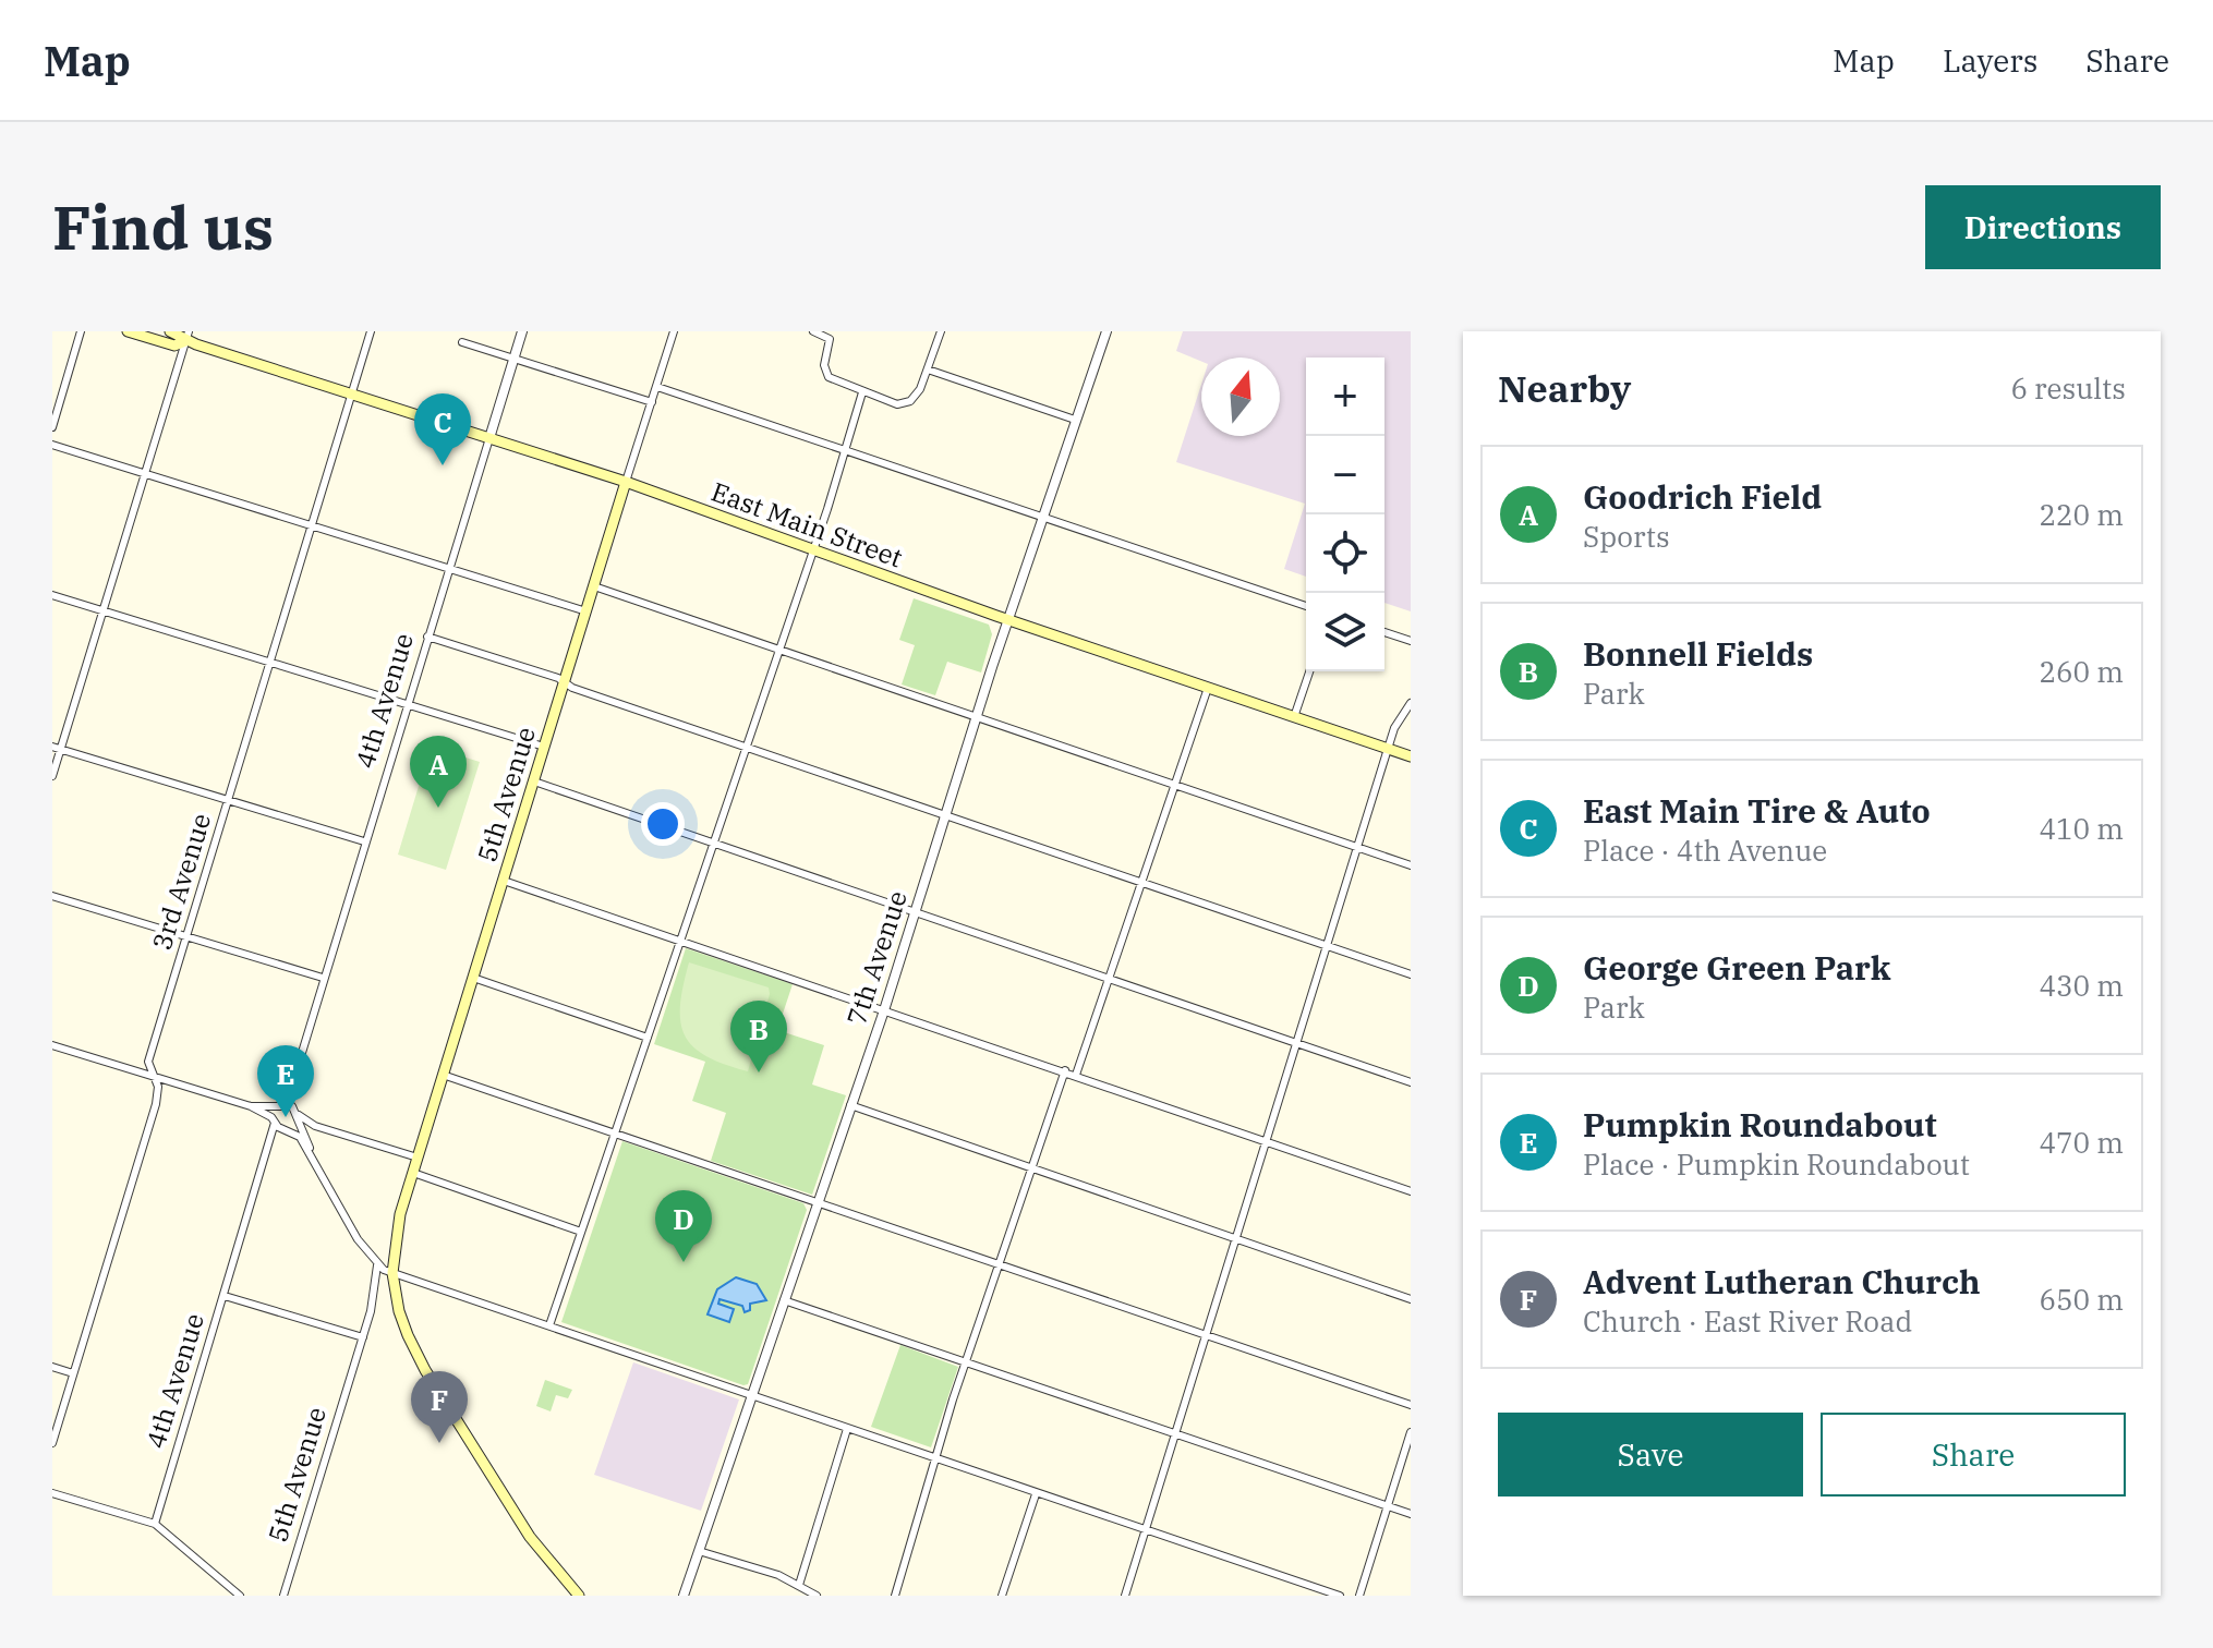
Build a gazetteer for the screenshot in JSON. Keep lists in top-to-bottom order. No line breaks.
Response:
{"streets":{"main road":["East Main Street","5th Avenue"],"street":["4th Avenue","3rd Avenue","7th Avenue"]},"crossings":[["East Main Street","4th Avenue"],["East Main Street","5th Avenue"],["East Main Street","3rd Avenue"],["East Main Street","7th Avenue"],["4th Avenue","5th Avenue"]],"north":"top","page":{"header":"Map","nav":["Map","Layers","Share"],"buttons":["Directions",["Save","Share"]],"title":"Find us","heading":["Nearby","6 results"],"map_buttons":["+","−"],"pins":["C","A","B","E","D","F"],"list":[{"mark":"A","name":"Goodrich Field","note":"Sports","value":"220 m"},{"mark":"B","name":"Bonnell Fields","note":"Park","value":"260 m"},{"mark":"C","name":"East Main Tire & Auto","note":"Place · 4th Avenue","value":"410 m"},{"mark":"D","name":"George Green Park","note":"Park","value":"430 m"},{"mark":"E","name":"Pumpkin Roundabout","note":"Place · Pumpkin Roundabout","value":"470 m"},{"mark":"F","name":"Advent Lutheran Church","note":"Church · East River Road","value":"650 m"}]}}
